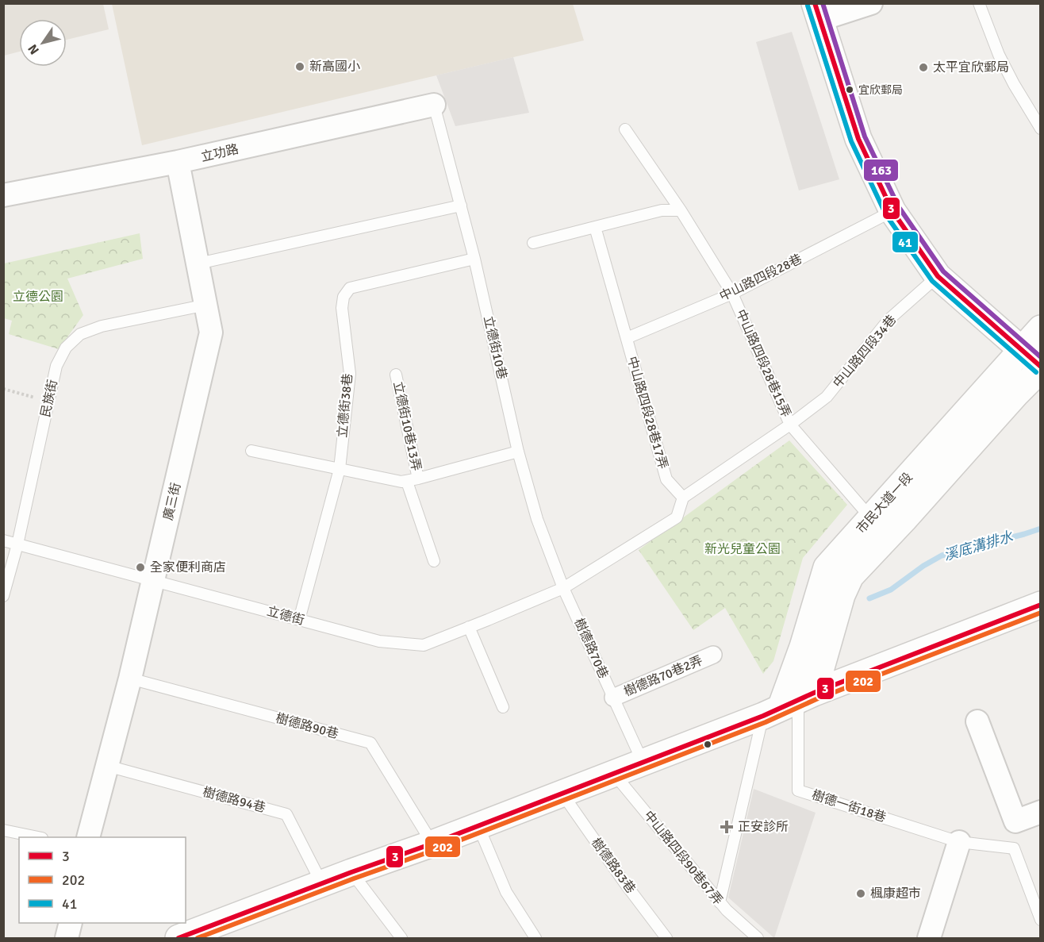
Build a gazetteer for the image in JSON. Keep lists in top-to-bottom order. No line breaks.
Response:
{"streets":{"street":["立功路","廣三街","市民大道一段","樹德路70巷2弄"],"lane":["中山路四段28巷","立德街10巷","中山路四段34巷","中山路四段28巷15弄","民族街","立德街38巷","中山路四段28巷17弄","立德街10巷13弄","立德街","樹德路70巷","樹德路90巷","樹德路94巷","樹德一街18巷","中山路四段90巷67弄","樹德路83巷"]},"crossings":[["立功路","立德街10巷"],["立功路","廣三街"],["中山路四段28巷","中山路四段28巷15弄"],["中山路四段28巷","中山路四段28巷17弄"],["立德街10巷","立德街38巷"],["立德街10巷","立德街10巷13弄"],["立德街10巷","立德街"],["立德街10巷","樹德路70巷"],["中山路四段34巷","中山路四段28巷15弄"],["中山路四段34巷","中山路四段28巷17弄"],["中山路四段28巷15弄","市民大道一段"],["民族街","廣三街"],["民族街","立德街"],["立德街38巷","立德街10巷13弄"],["立德街38巷","立德街"],["廣三街","立德街"],["廣三街","樹德路90巷"],["廣三街","樹德路94巷"],["市民大道一段","樹德一街18巷"],["立德街","樹德路70巷"],["樹德路70巷","樹德路70巷2弄"]],"water":["溪底溝排水"],"parks":["立德公園","新光兒童公園"],"places":{"other":["新高國小","太平宜欣郵局","宜欣郵局","全家便利商店","楓康超市"],"health":["正安診所"]},"lines":["transit line 3","transit line 163","transit line 41","transit line 202"],"legend":["3","202","41"],"north":"bottom left"}
